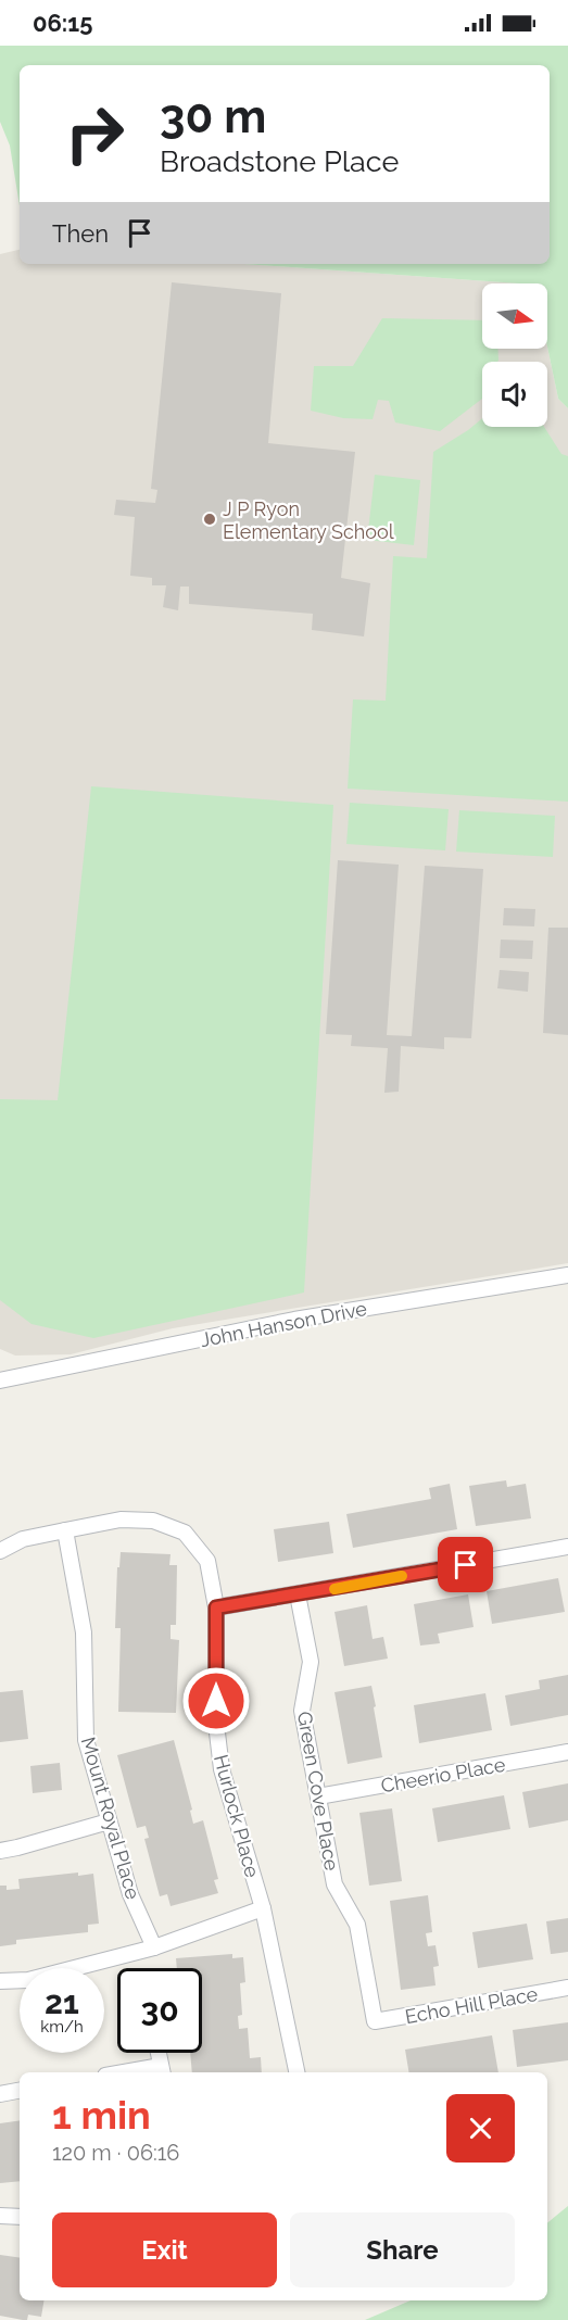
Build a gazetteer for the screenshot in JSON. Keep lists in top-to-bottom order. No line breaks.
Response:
{"streets":{"street":["John Hanson Drive","Cheerio Place","Green Cove Place","Hurlock Place","Mount Royal Place","Echo Hill Place"]},"crossings":[["Cheerio Place","Green Cove Place"],["Green Cove Place","Echo Hill Place"],["Hurlock Place","Mount Royal Place"]],"places":["J P Ryon Elementary School"],"north":"right","page":{"status":"06:15","turn":["30 m","Broadstone Place"],"then":"Then","speed":"21 km/h","limit":"30","heading":["1 min","120 m · 06:16"],"buttons":["Exit","Share"]}}
